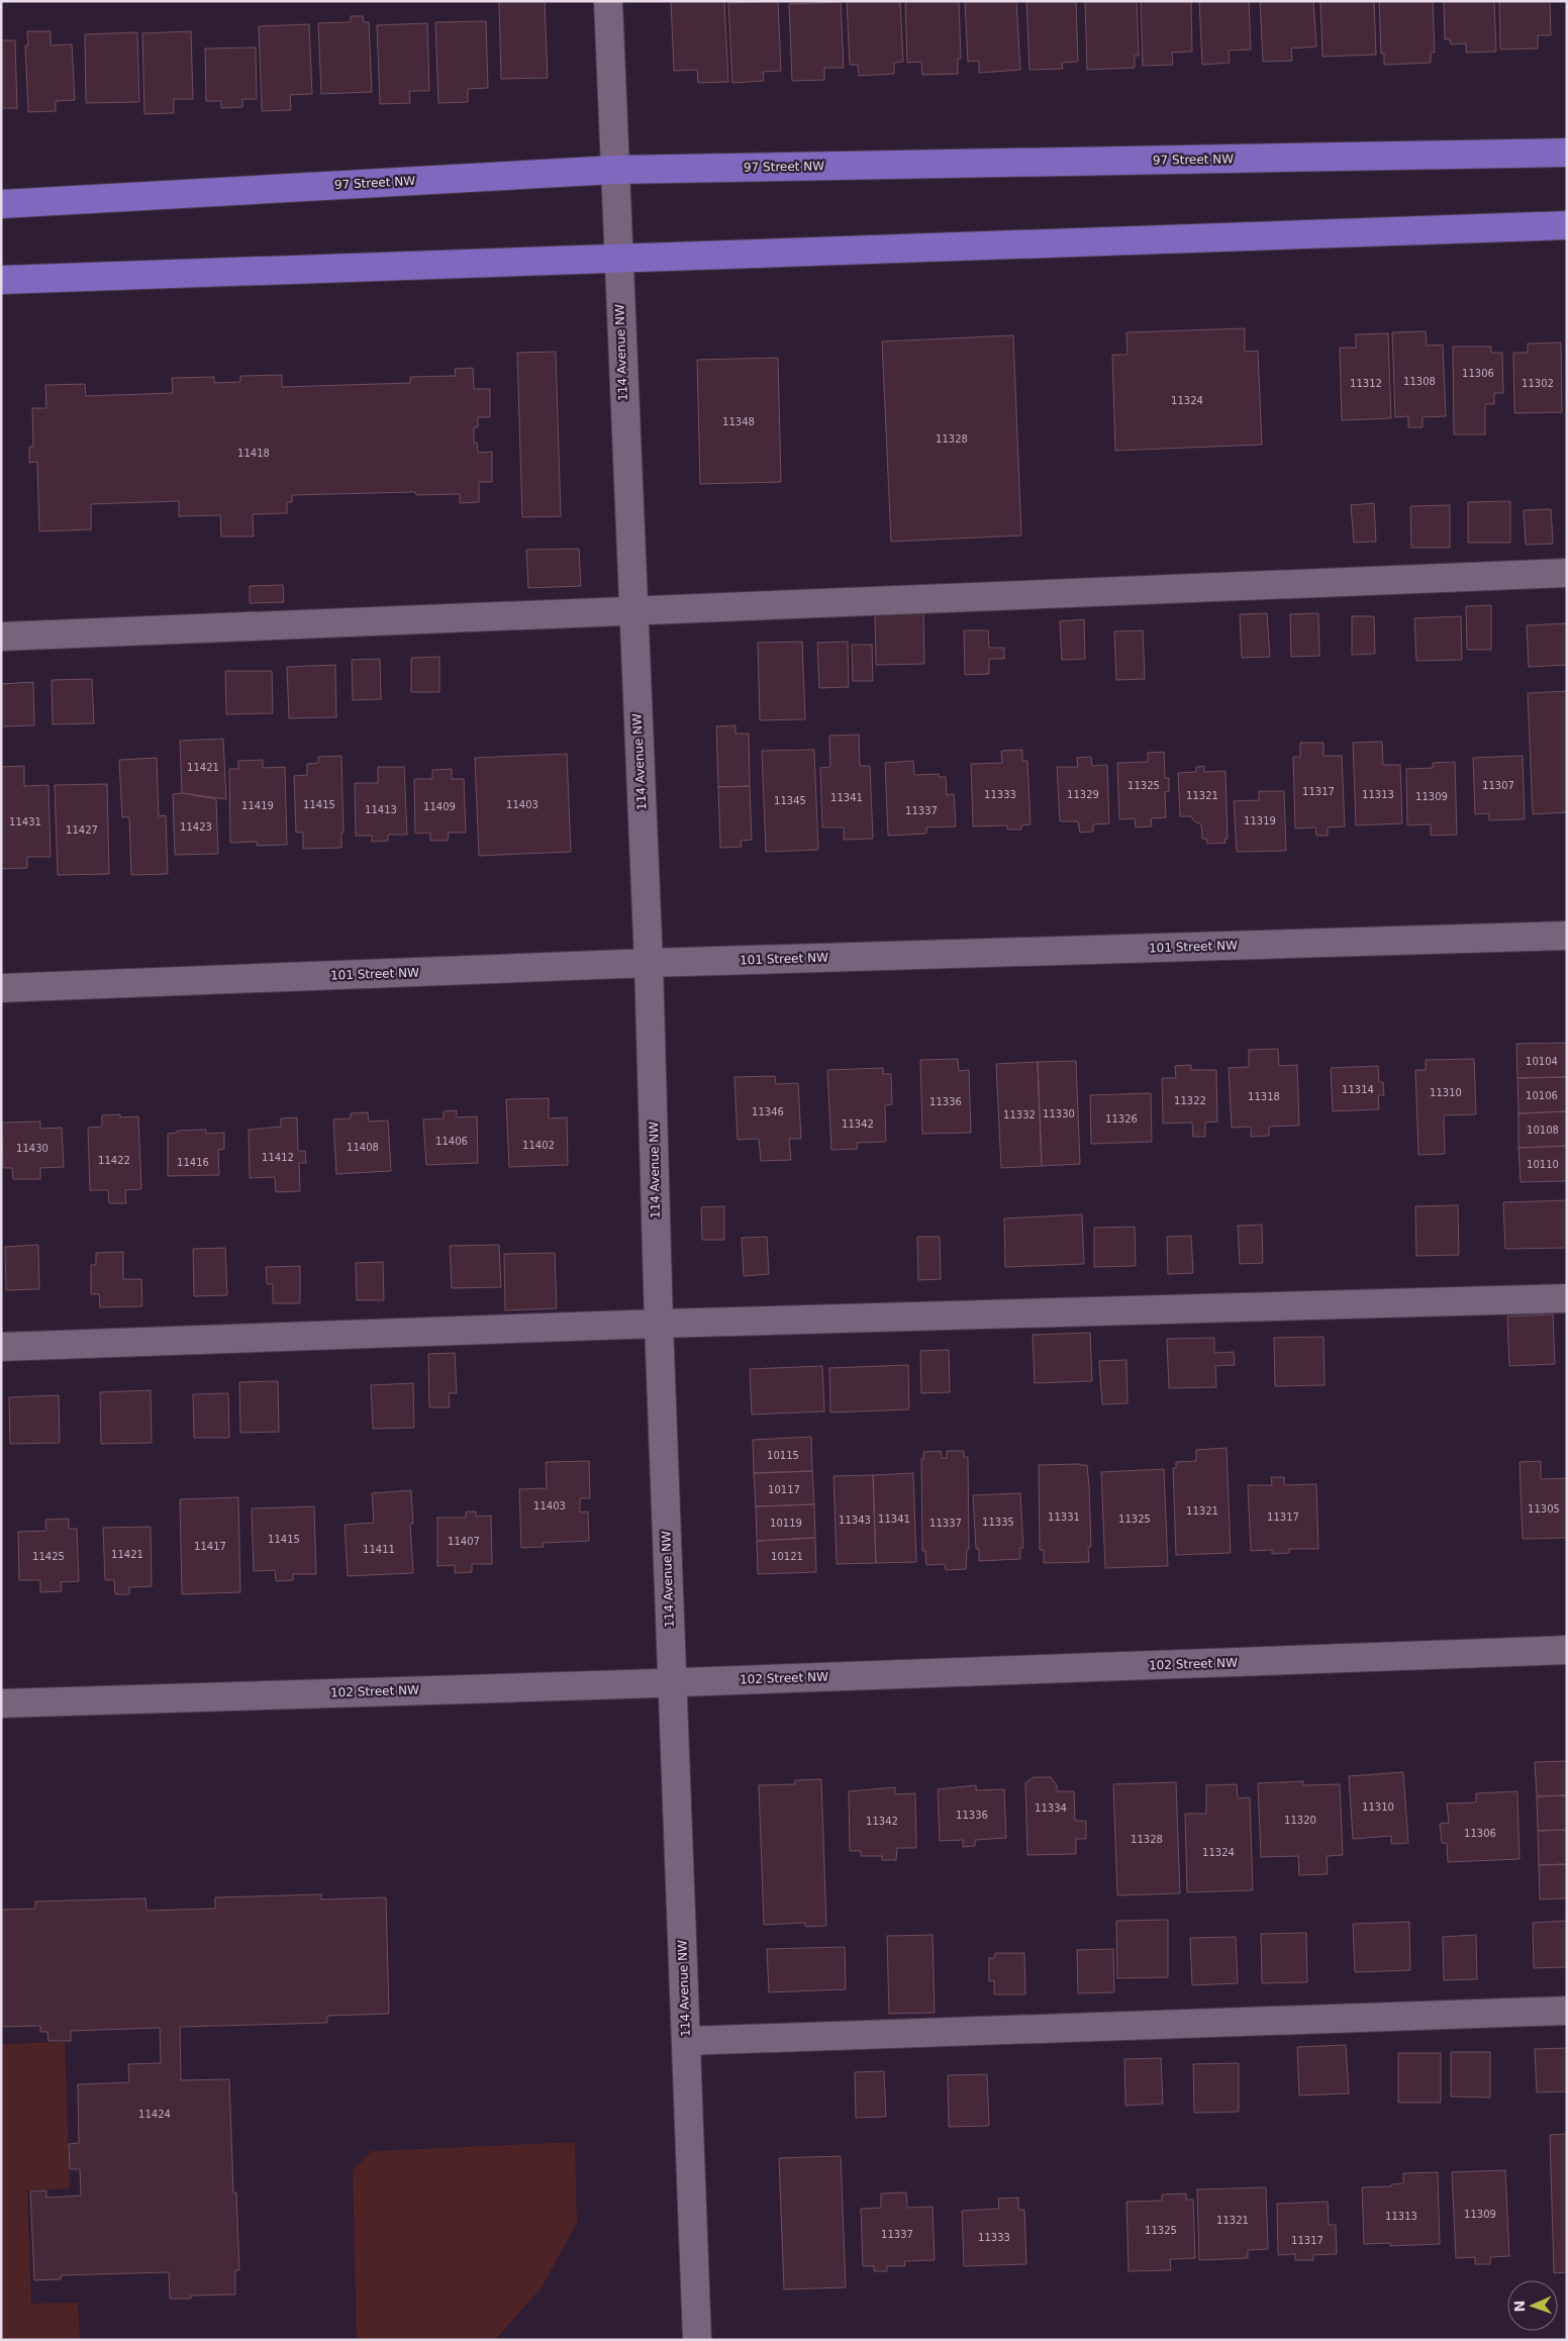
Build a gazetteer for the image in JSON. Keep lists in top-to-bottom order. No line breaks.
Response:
{"streets":{"main road":["97 Street NW"],"street":["114 Avenue NW","101 Street NW","102 Street NW"]},"crossings":[["97 Street NW","114 Avenue NW"],["114 Avenue NW","101 Street NW"],["114 Avenue NW","102 Street NW"]],"house_numbers":["11306","11308","11312","11302","11324","11348","11328","11418","11421","11325","11307","11317","11333","11329","11313","11321","11309","11341","11345","11415","11403","11419","11409","11413","11337","11319","11431","11423","11427","10104","11314","11310","10106","11318","11322","11336","11346","11330","11332","11326","11342","10108","11406","11402","11408","11430","11412","11422","11416","10110","10115","10117","11403","11305","11321","11331","11317","11341","11325","11343","11335","10119","11337","11415","11407","11417","11411","11421","11425","10121","11310","11334","11336","11320","11342","11306","11328","11324","11424","11309","11313","11321","11325","11337","11333","11317"],"north":"left"}
